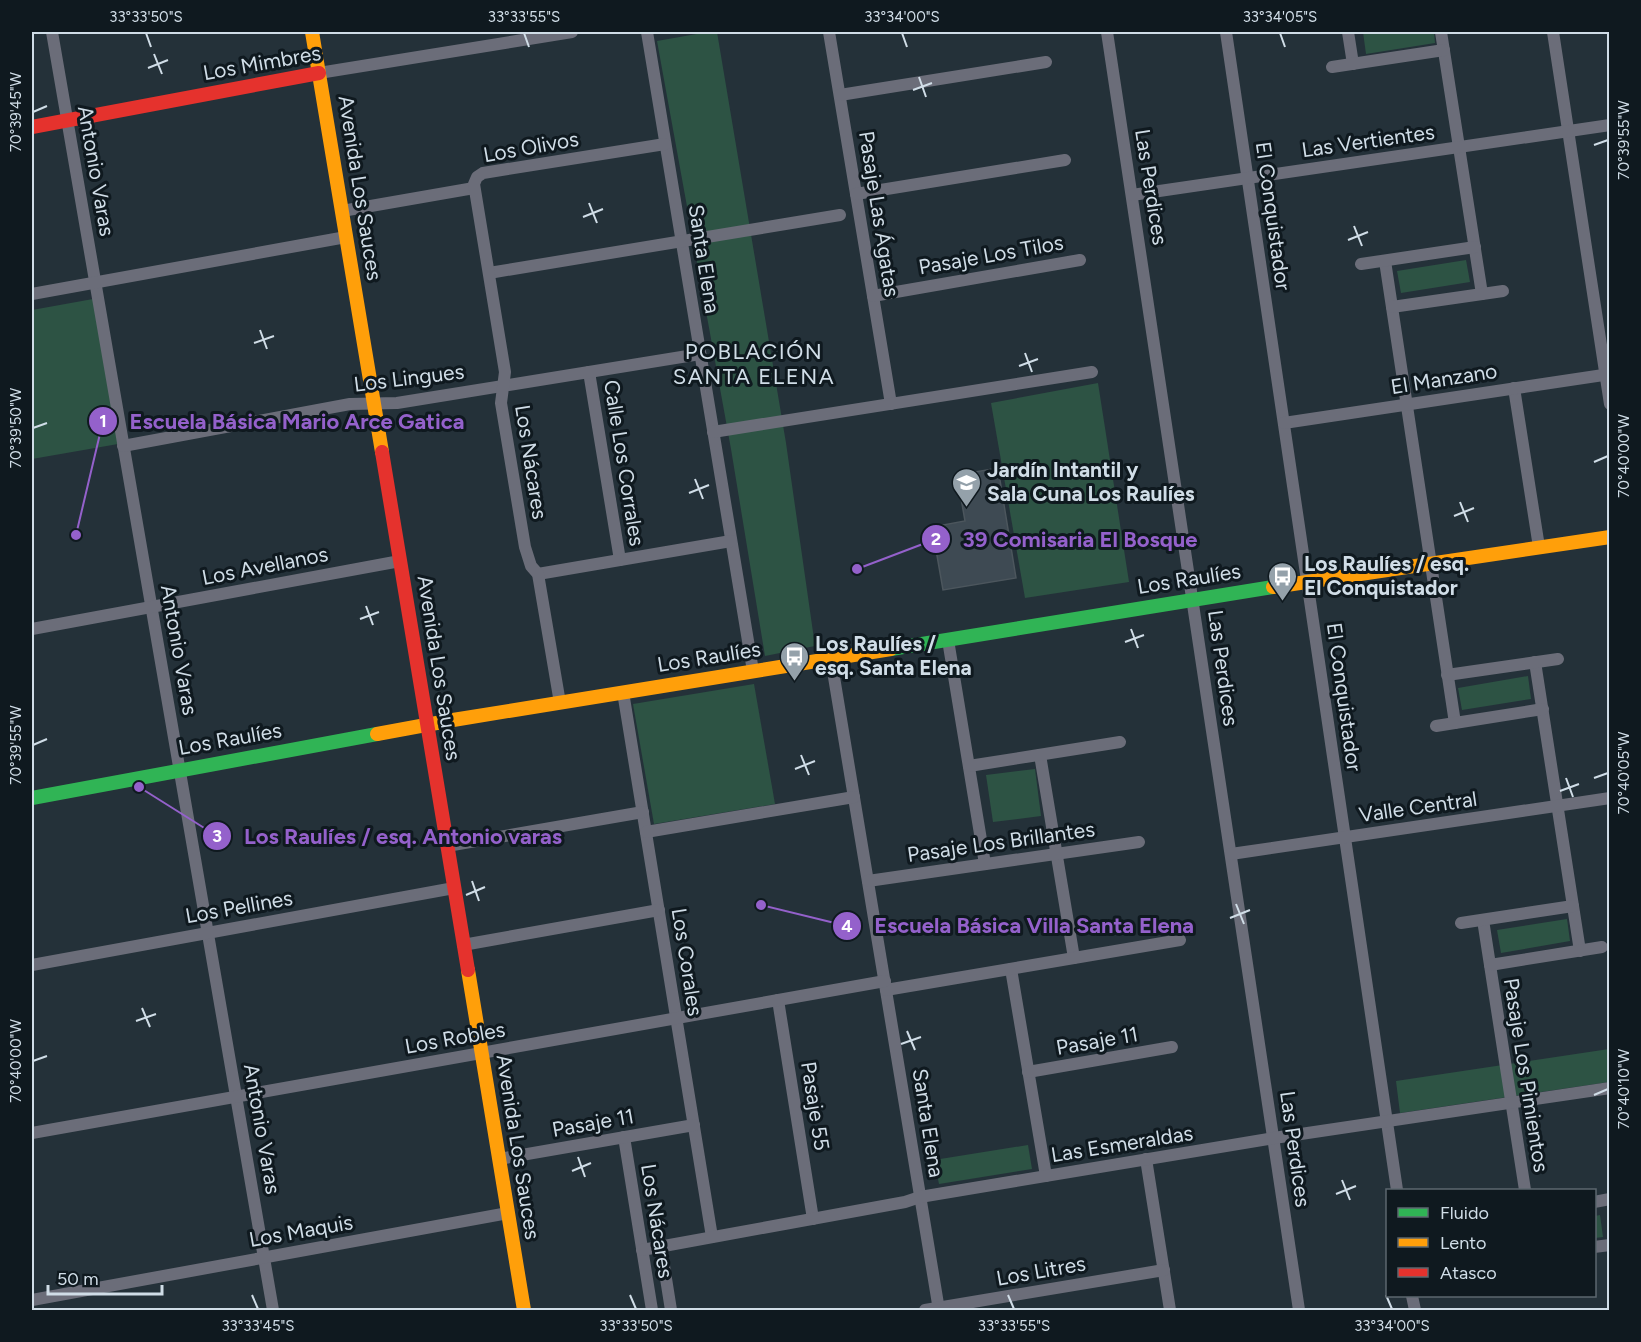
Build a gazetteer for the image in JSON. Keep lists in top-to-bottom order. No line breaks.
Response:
{"streets":{"street":["Los Mimbres","Las Vertientes","Los Olivos","Antonio Varas","Las Perdices","Avenida Los Sauces","Pasaje Las Ágatas","El Conquistador","Pasaje Los Tilos","Santa Elena","Los Lingues","El Manzano","Los Nácares","Calle Los Corrales","Los Avellanos","Los Raulíes","Valle Central","Pasaje Los Brillantes","Los Pellines","Los Corales","Los Robles","Pasaje 11","Pasaje Los Pimientos","Pasaje 55","Las Esmeraldas","Los Maquis","Los Litres"]},"crossings":[["Los Mimbres","Antonio Varas"],["Los Mimbres","Avenida Los Sauces"],["Las Vertientes","Las Perdices"],["Las Vertientes","El Conquistador"],["Los Olivos","Avenida Los Sauces"],["Los Olivos","Santa Elena"],["Los Olivos","Los Nácares"],["Antonio Varas","Los Lingues"],["Antonio Varas","Los Avellanos"],["Antonio Varas","Los Raulíes"],["Antonio Varas","Los Pellines"],["Antonio Varas","Los Robles"],["Antonio Varas","Los Maquis"],["Las Perdices","Los Raulíes"],["Las Perdices","Valle Central"],["Las Perdices","Las Esmeraldas"],["Avenida Los Sauces","Los Lingues"],["Avenida Los Sauces","Los Avellanos"],["Avenida Los Sauces","Los Raulíes"],["Avenida Los Sauces","Los Pellines"],["Avenida Los Sauces","Los Robles"],["Avenida Los Sauces","Pasaje 11"],["Avenida Los Sauces","Los Maquis"],["Pasaje Las Ágatas","Pasaje Los Tilos"],["El Conquistador","El Manzano"],["El Conquistador","Los Raulíes"],["El Conquistador","Valle Central"],["El Conquistador","Las Esmeraldas"],["Santa Elena","Los Lingues"],["Santa Elena","Los Raulíes"],["Santa Elena","Pasaje Los Brillantes"],["Santa Elena","Los Robles"],["Santa Elena","Las Esmeraldas"],["Santa Elena","Los Litres"],["Los Lingues","Los Nácares"],["Los Lingues","Calle Los Corrales"],["Los Nácares","Los Raulíes"],["Los Nácares","Pasaje 11"],["Los Nácares","Las Esmeraldas"],["Los Raulíes","Los Corales"],["Los Corales","Los Robles"],["Los Corales","Pasaje 11"],["Los Corales","Las Esmeraldas"],["Los Robles","Pasaje 55"],["Pasaje Los Pimientos","Las Esmeraldas"],["Pasaje 55","Las Esmeraldas"]],"districts":["POBLACIÓN SANTA ELENA"],"places":{"school or university":["Jardín Intantil y Sala Cuna Los Raulíes"],"other":["Escuela Básica Mario Arce Gatica","39 Comisaria El Bosque","Los Raulíes / esq. Antonio varas","Escuela Básica Villa Santa Elena"],"bus stop":["Los Raulíes / esq. El Conquistador","Los Raulíes / esq. Santa Elena"]},"legend":["Fluido","Lento","Atasco"],"scale_bar":"50 m","coordinates":["33°33'50\"S","33°33'55\"S","33°34'00\"S","33°34'05\"S","70°39'45\"W","70°39'55\"W","70°39'50\"W","70°40'00\"W","70°40'05\"W","70°40'10\"W","33°33'45\"S"]}
